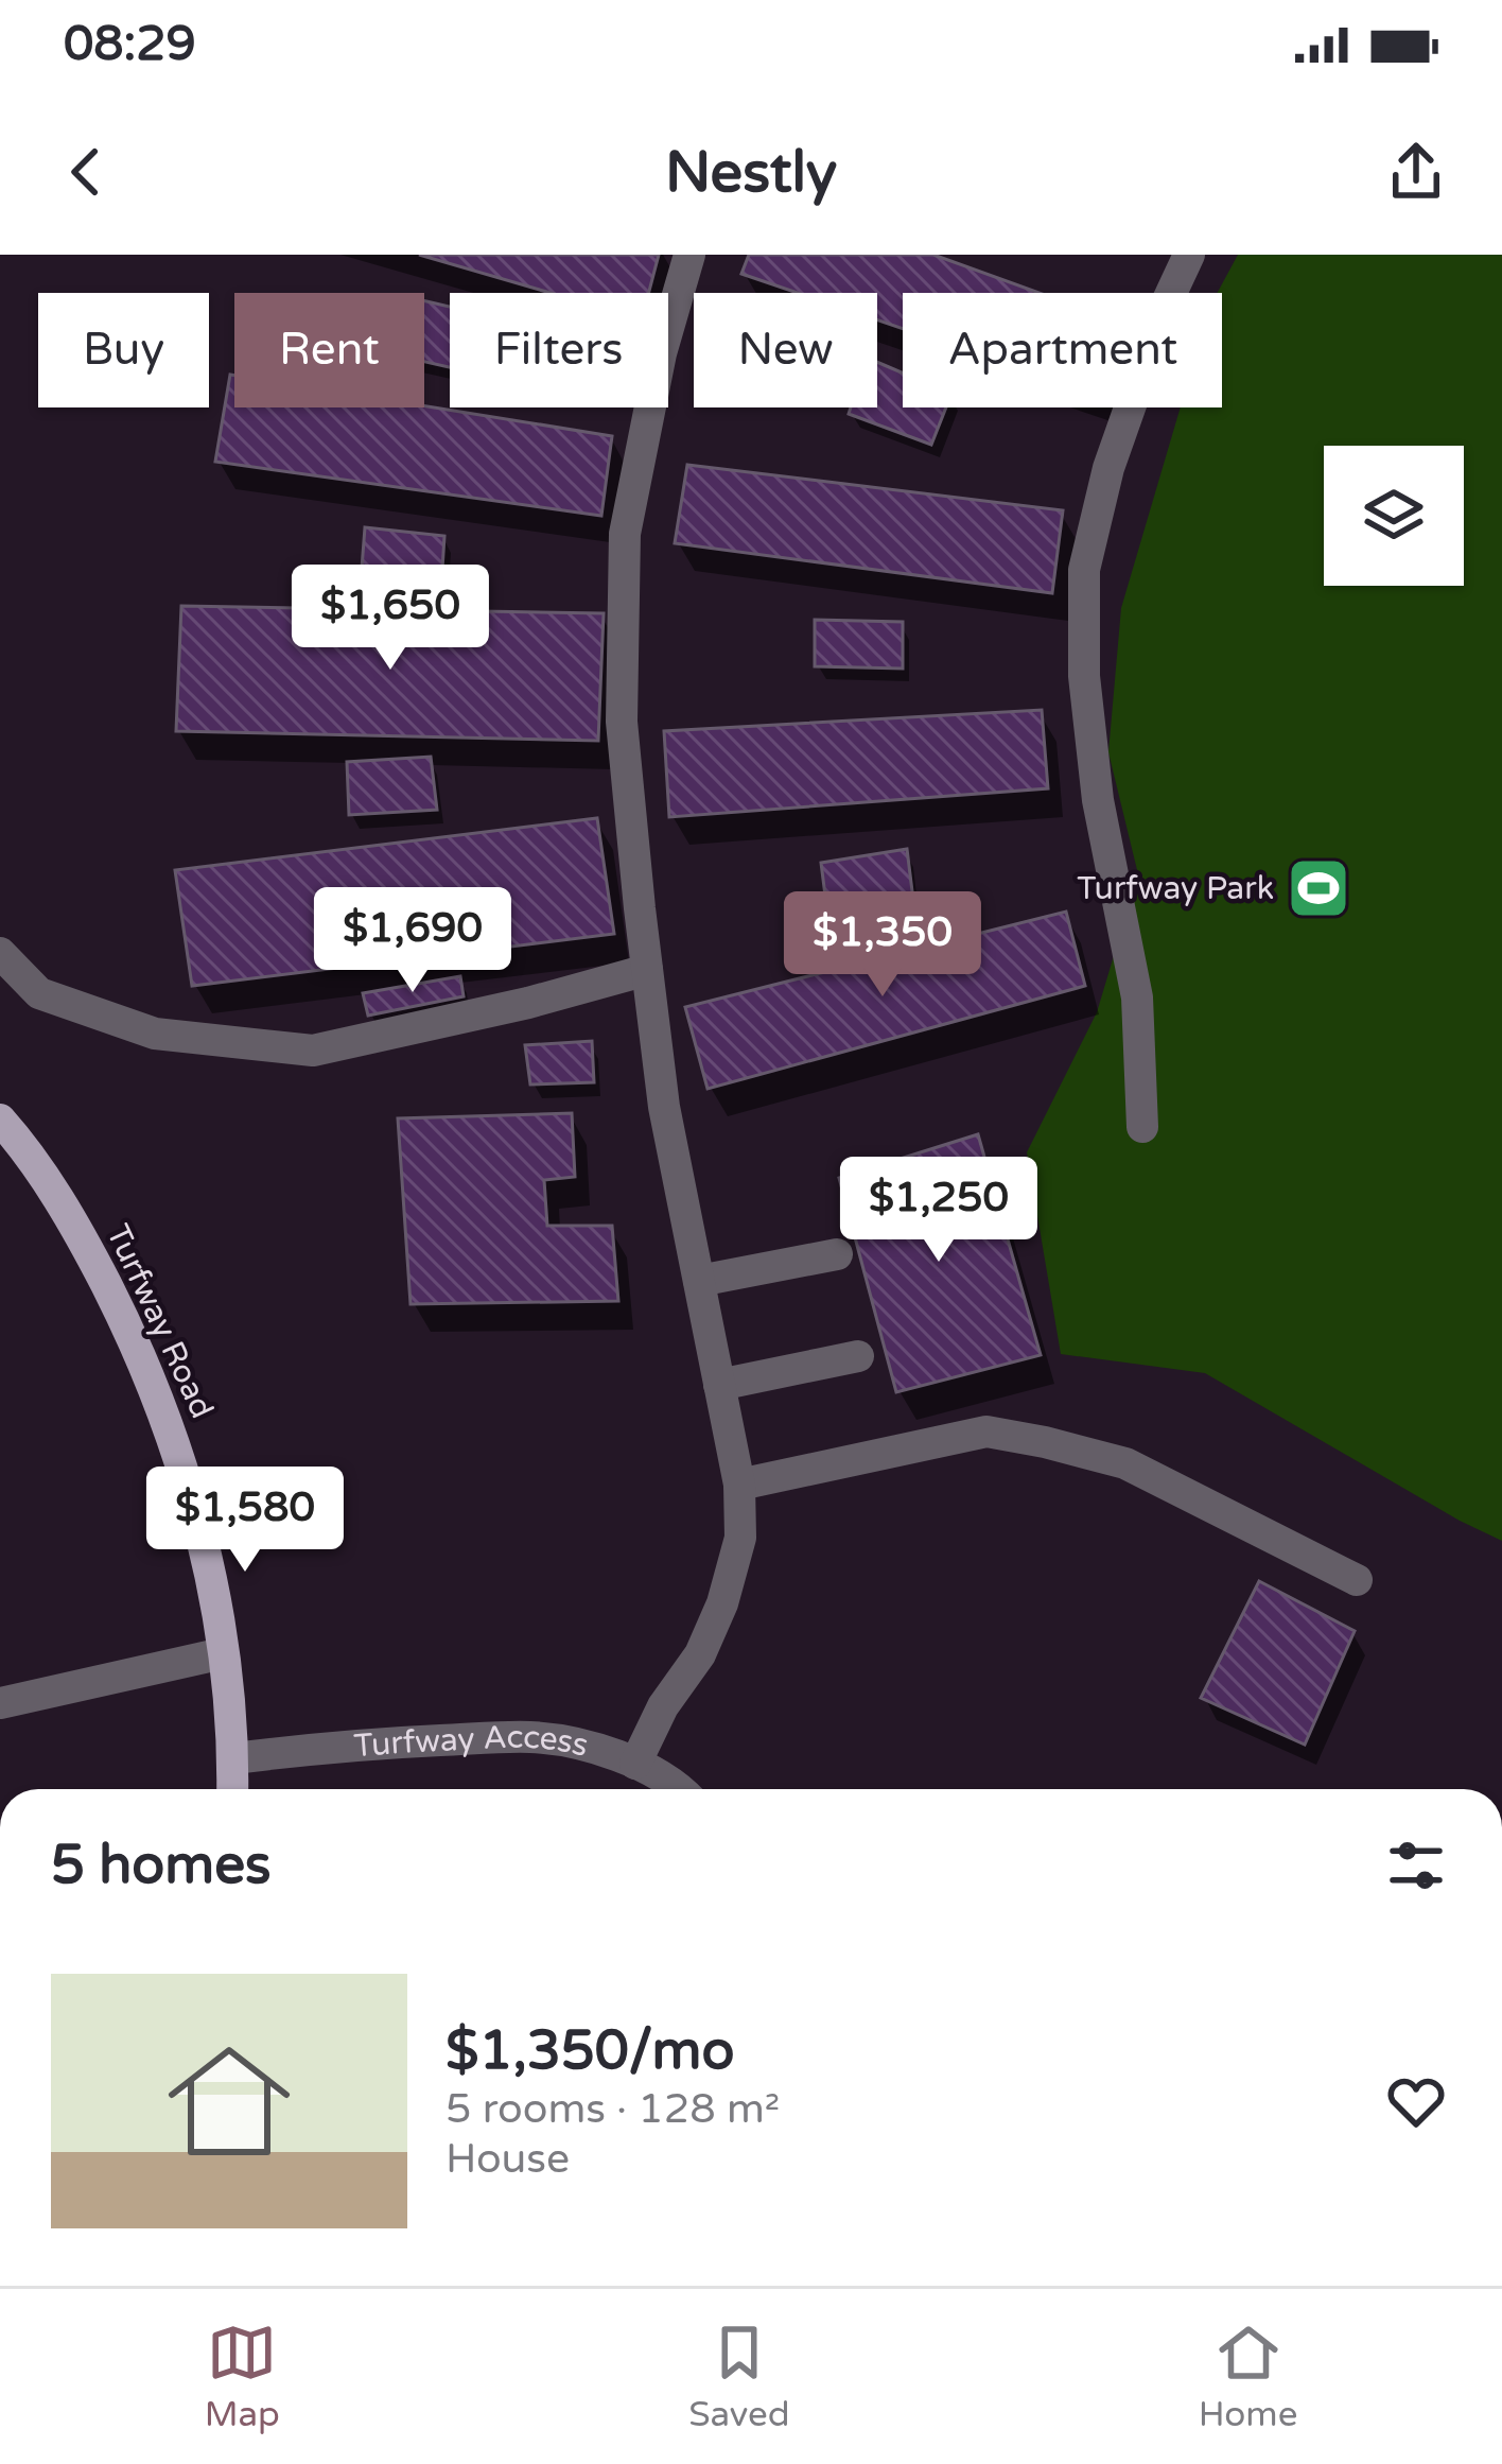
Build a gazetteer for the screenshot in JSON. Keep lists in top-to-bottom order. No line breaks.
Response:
{"streets":{"main road":["Turfway Road"],"street":["Turfway Access"]},"crossings":[["Turfway Road","Turfway Access"]],"places":{"sports":["Turfway Park"]},"page":{"status":"08:29","header":"Nestly","chip":["Buy","Rent","Filters","New","Apartment"],"price":["$1,650","$1,690","$1,350","$1,250","$1,580"],"heading":"5 homes","list":[{"name":"$1,350/mo","note":"5 rooms · 128 m² · House"}],"tabs":["Map","Saved","Home"]}}
